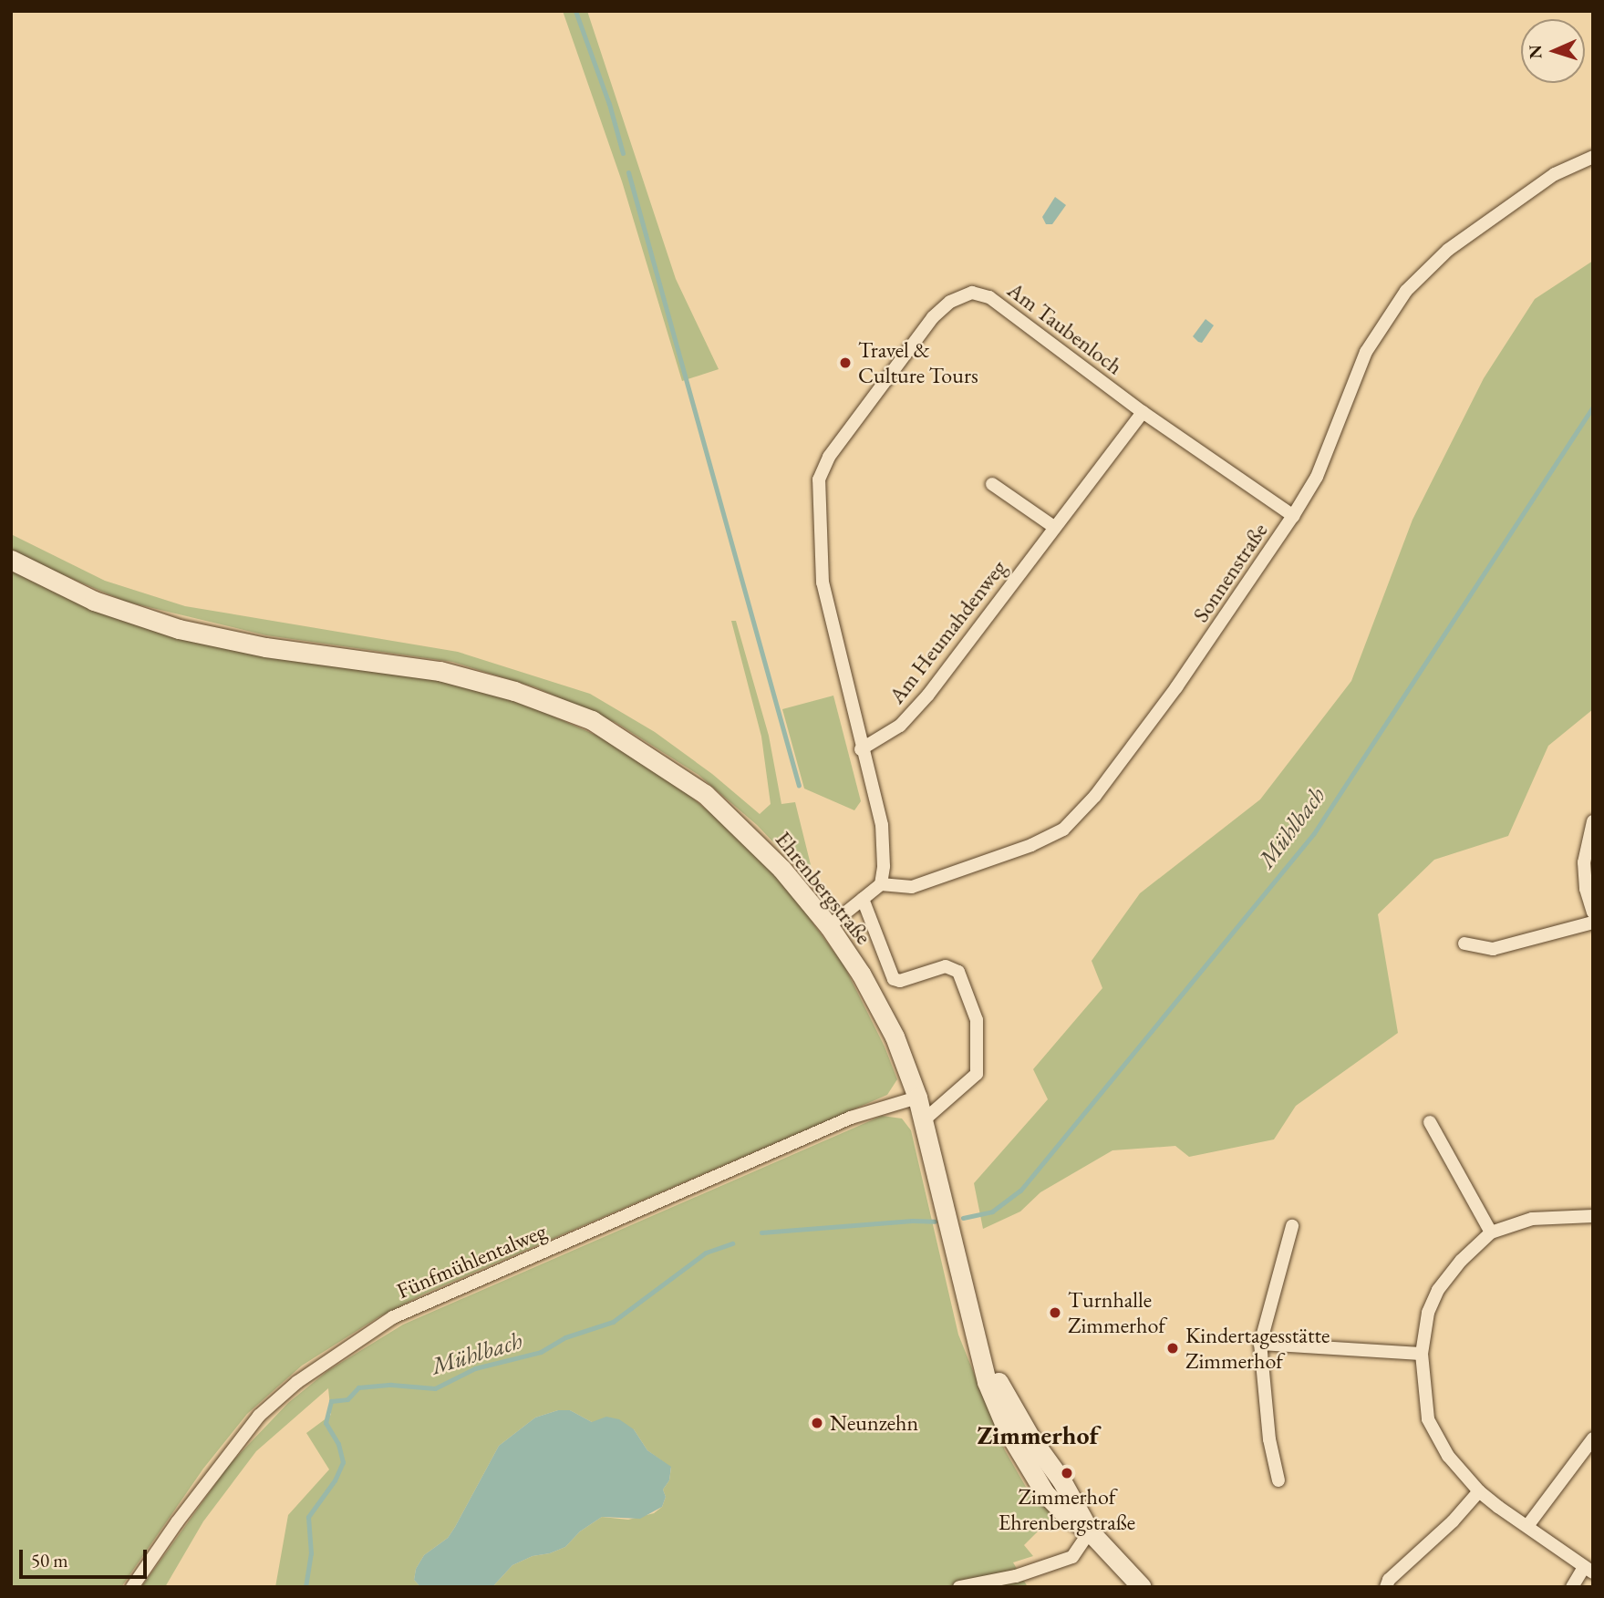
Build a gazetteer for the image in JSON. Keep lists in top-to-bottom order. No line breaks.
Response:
{"streets":{"street":["Am Taubenloch","Sonnenstraße","Am Heumahdenweg","Ehrenbergstraße","Fünfmühlentalweg"]},"crossings":[["Am Taubenloch","Sonnenstraße"],["Am Taubenloch","Am Heumahdenweg"],["Ehrenbergstraße","Fünfmühlentalweg"]],"districts":["Zimmerhof"],"water":["Mühlbach"],"places":["Travel & Culture Tours","Turnhalle Zimmerhof","Kindertagesstätte Zimmerhof","Neunzehn","Zimmerhof Ehrenbergstraße"],"scale_bar":"50 m","north":"left"}
